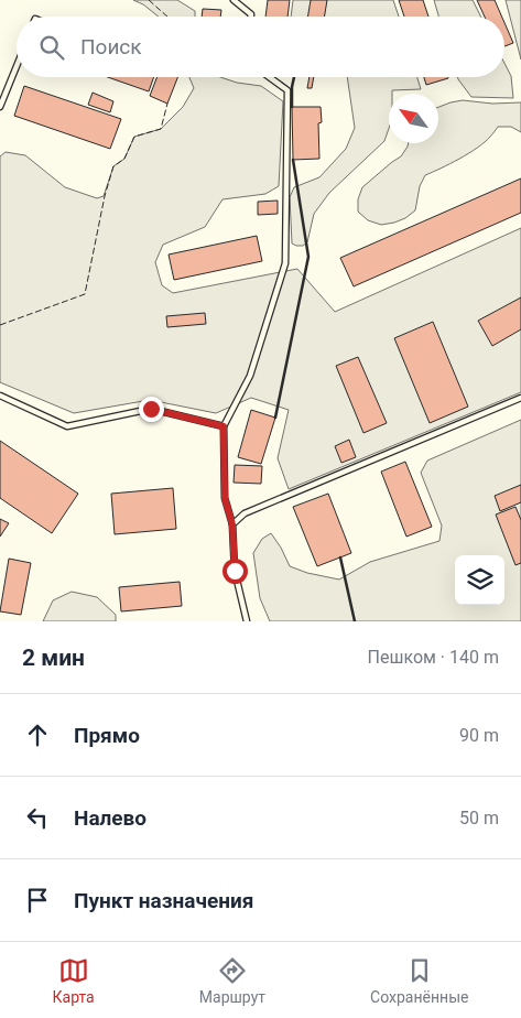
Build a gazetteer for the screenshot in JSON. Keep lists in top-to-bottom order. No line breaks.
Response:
{"north":"top left","page":{"search":"Поиск","heading":["2 мин","Пешком · 140 m"],"list":[["Прямо","90 m"],["Налево","50 m"],"Пункт назначения"],"nav":["Карта","Маршрут","Сохранённые"]}}
